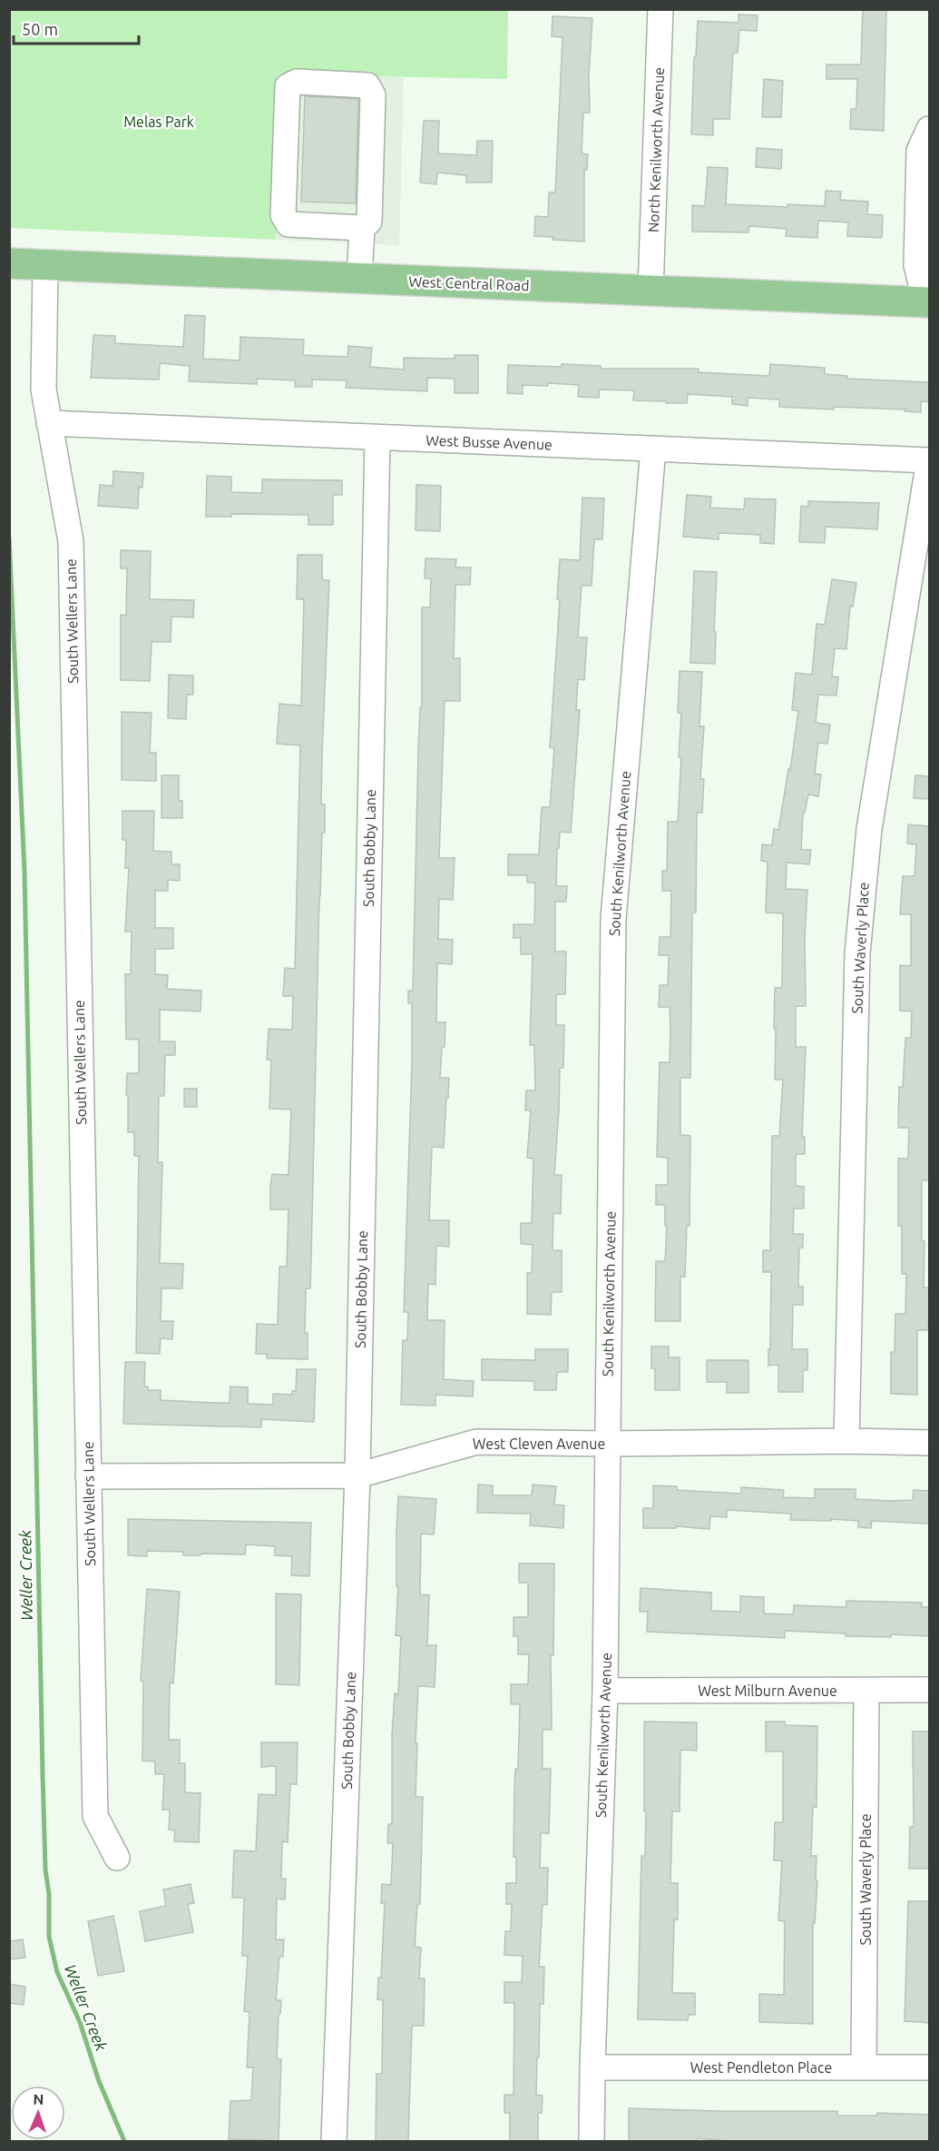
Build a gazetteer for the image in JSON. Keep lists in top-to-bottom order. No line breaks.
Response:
{"streets":{"main road":["West Central Road"],"street":["North Kenilworth Avenue","West Busse Avenue","South Wellers Lane","South Bobby Lane","South Kenilworth Avenue","South Waverly Place","West Cleven Avenue","West Milburn Avenue","West Pendleton Place"]},"crossings":[["North Kenilworth Avenue","West Central Road"],["West Central Road","South Wellers Lane"],["West Busse Avenue","South Wellers Lane"],["West Busse Avenue","South Bobby Lane"],["West Busse Avenue","South Kenilworth Avenue"],["West Busse Avenue","South Waverly Place"],["South Wellers Lane","West Cleven Avenue"],["South Bobby Lane","West Cleven Avenue"],["South Kenilworth Avenue","West Cleven Avenue"],["South Kenilworth Avenue","West Milburn Avenue"],["South Kenilworth Avenue","West Pendleton Place"],["South Waverly Place","West Cleven Avenue"],["South Waverly Place","West Milburn Avenue"],["South Waverly Place","West Pendleton Place"]],"water":["Weller Creek"],"parks":["Melas Park"],"scale_bar":"50 m","north":"top"}
